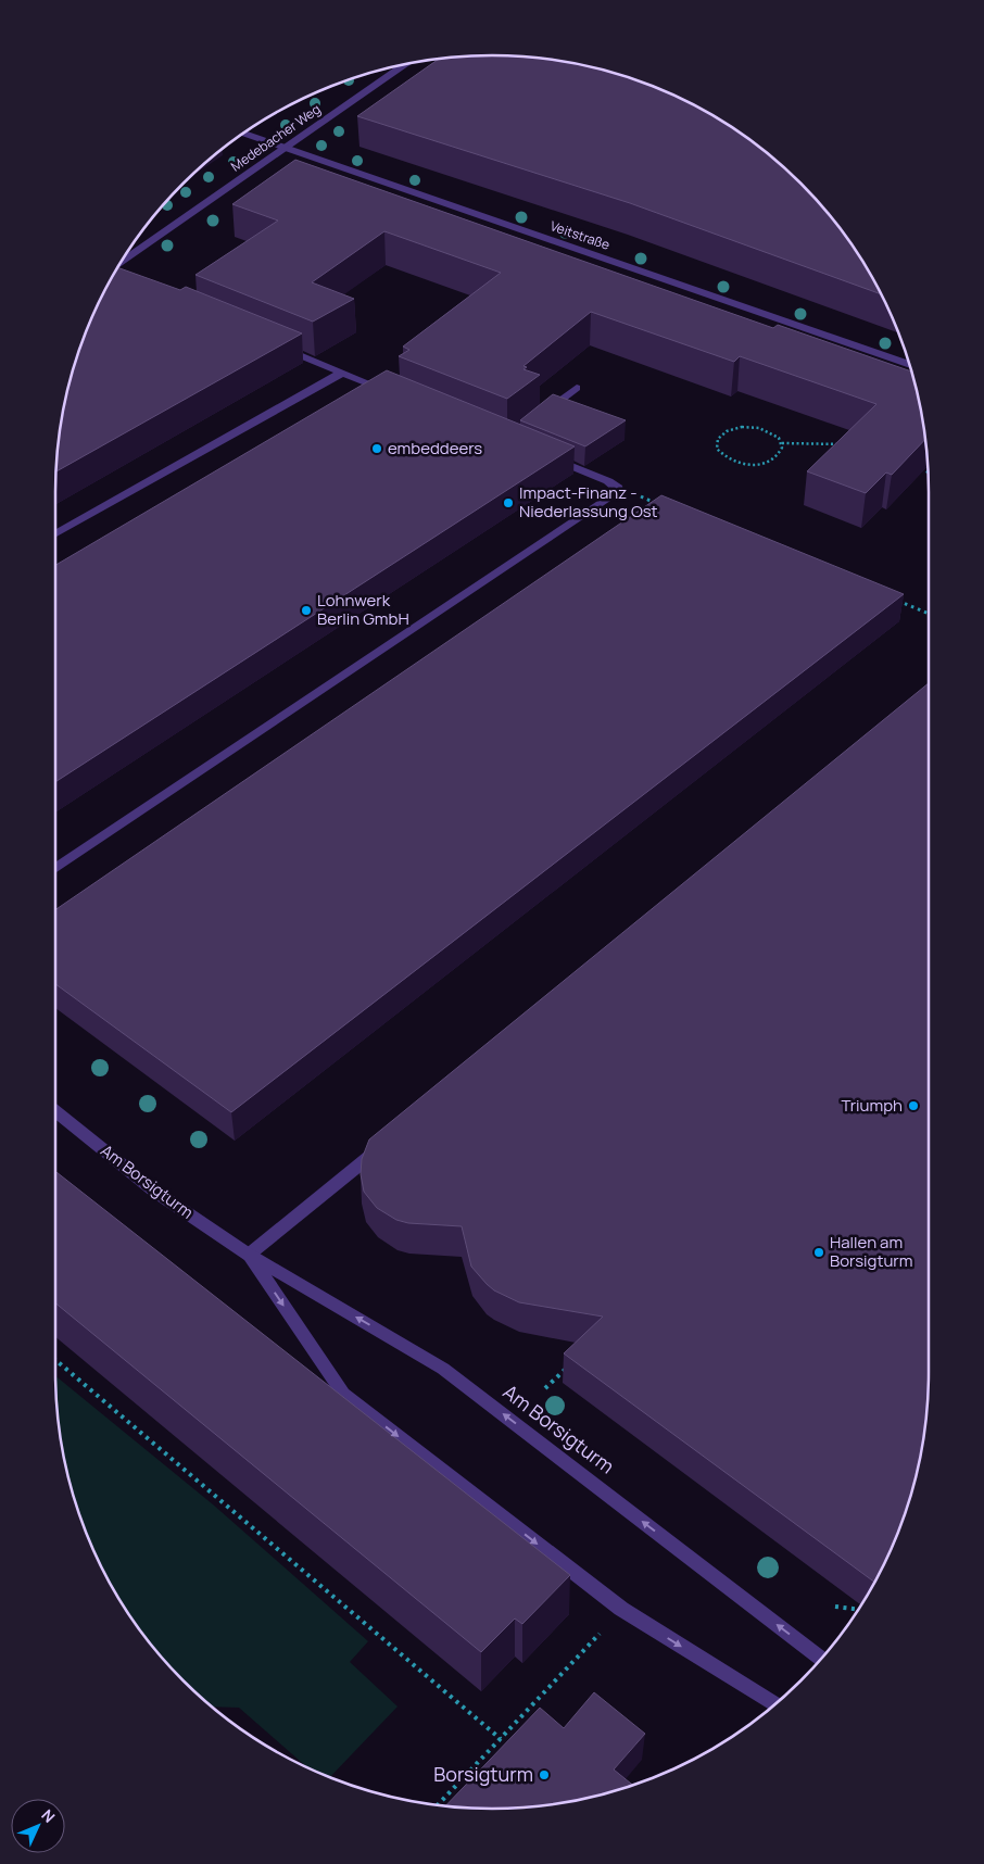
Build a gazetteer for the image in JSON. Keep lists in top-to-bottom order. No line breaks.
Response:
{"streets":{"street":["Medebacher Weg","Veitstraße","Am Borsigturm"]},"crossings":[["Medebacher Weg","Veitstraße"]],"places":["embeddeers","Impact-Finanz - Niederlassung Ost","Lohnwerk Berlin GmbH","Triumph","Hallen am Borsigturm","Borsigturm"],"north":"top right"}
